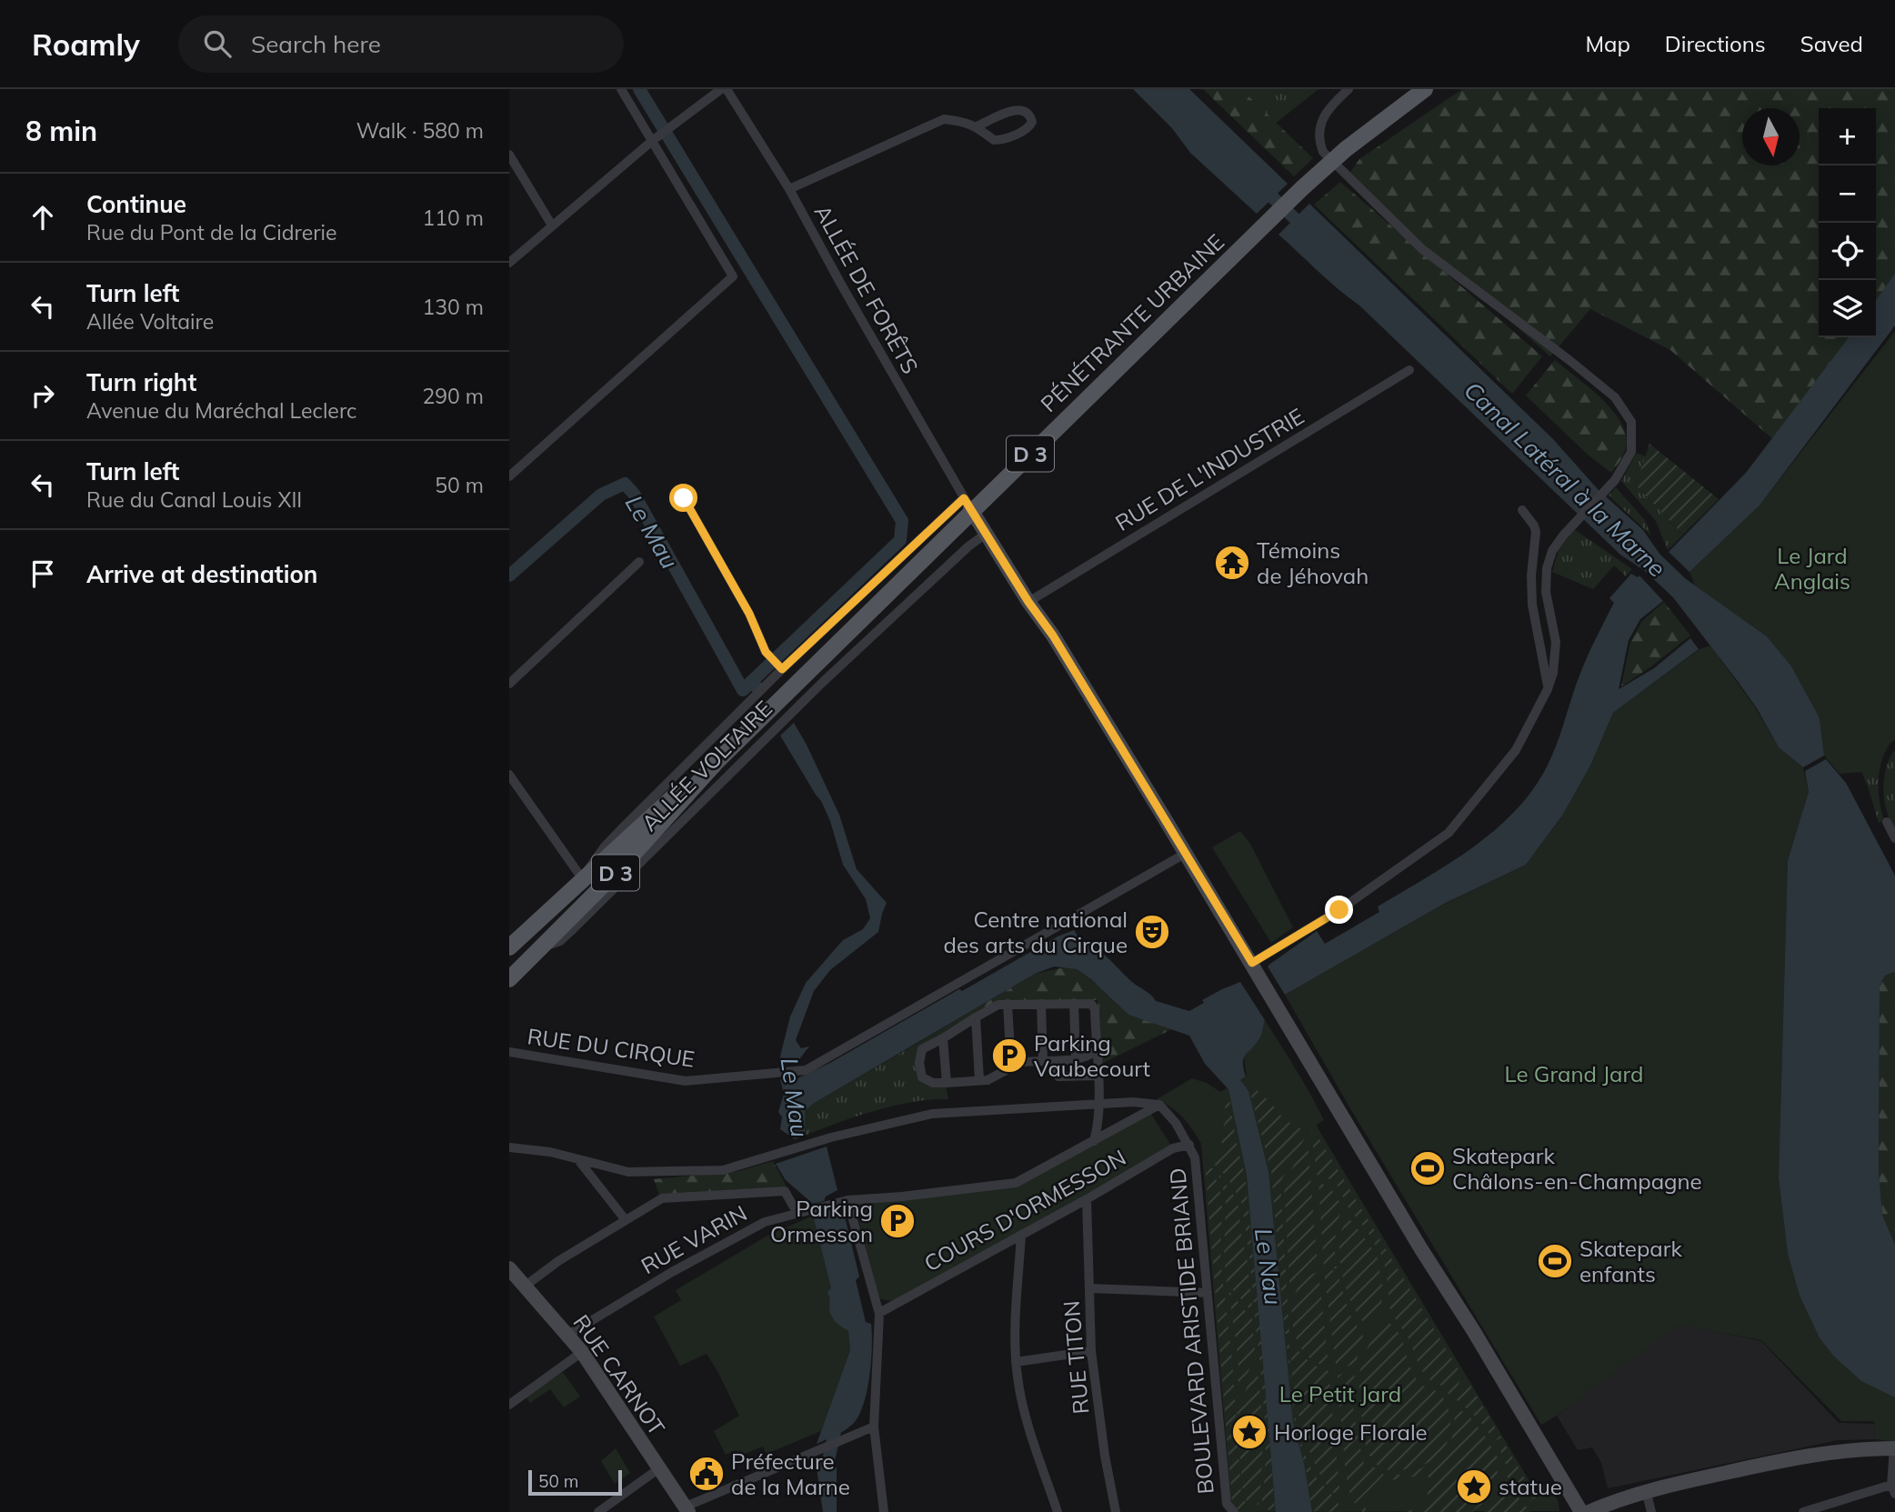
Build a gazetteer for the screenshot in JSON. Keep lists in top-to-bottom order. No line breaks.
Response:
{"streets":{"main road":["PÉNÉTRANTE URBAINE","D 3","ALLÉE VOLTAIRE","RUE CARNOT"],"street":["ALLÉE DE FORÊTS","RUE DE L'INDUSTRIE","RUE DU CIRQUE","COURS D'ORMESSON","RUE VARIN","BOULEVARD ARISTIDE BRIAND","RUE TITON"]},"crossings":[["ALLÉE DE FORÊTS","ALLÉE VOLTAIRE"],["PÉNÉTRANTE URBAINE","ALLÉE VOLTAIRE"],["COURS D'ORMESSON","BOULEVARD ARISTIDE BRIAND"],["COURS D'ORMESSON","RUE TITON"],["RUE VARIN","RUE CARNOT"]],"water":["Canal Latéral à la Marne","Le Mau","Le Nau"],"parks":["Le Jard Anglais","Le Grand Jard","Le Petit Jard"],"places":{"temple":["Témoins de Jéhovah"],"theatre":["Centre national des arts du Cirque"],"parking":["Parking Vaubecourt","Parking Ormesson"],"sports":["Skatepark Châlons-en-Champagne","Skatepark enfants"],"place":["Horloge Florale","statue"],"public building":["Préfecture de la Marne"]},"scale_bar":"50 m","north":"bottom","page":{"header":"Roamly","search":"Search here","nav":["Map","Directions","Saved"],"heading":["8 min","Walk · 580 m"],"map_buttons":["+","−"],"list":[["Continue","Rue du Pont de la Cidrerie","110 m"],["Turn left","Allée Voltaire","130 m"],["Turn right","Avenue du Maréchal Leclerc","290 m"],["Turn left","Rue du Canal Louis XII","50 m"],"Arrive at destination"],"scale":"50 m"}}
